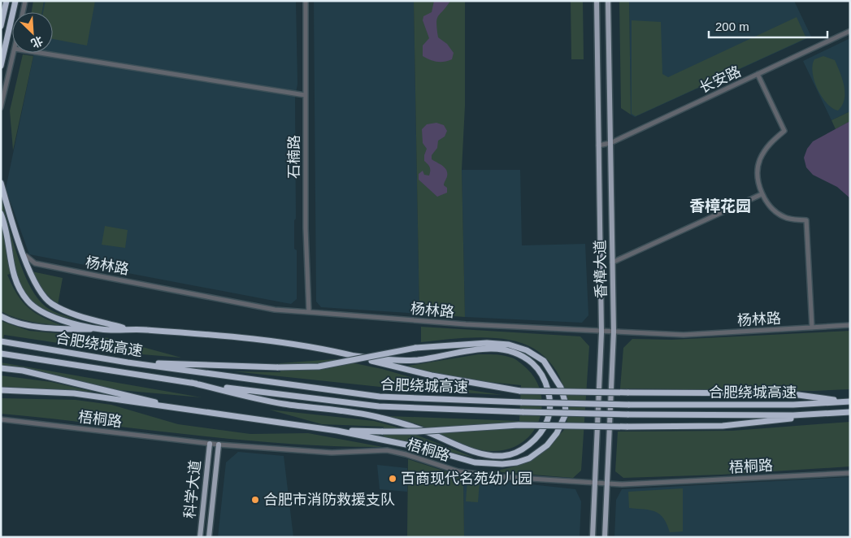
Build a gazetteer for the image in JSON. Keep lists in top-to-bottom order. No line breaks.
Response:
{"streets":{"highway":["合肥绕城高速"],"main road":["香樟大道","科学大道"],"street":["长安路","石楠路","杨林路","梧桐路"]},"crossings":[["长安路","香樟大道"],["石楠路","杨林路"],["杨林路","香樟大道"],["香樟大道","梧桐路"],["梧桐路","科学大道"]],"districts":["香樟花园"],"places":["百商现代名苑幼儿园","合肥市消防救援支队"],"scale_bar":"200 m","north":"bottom right"}
